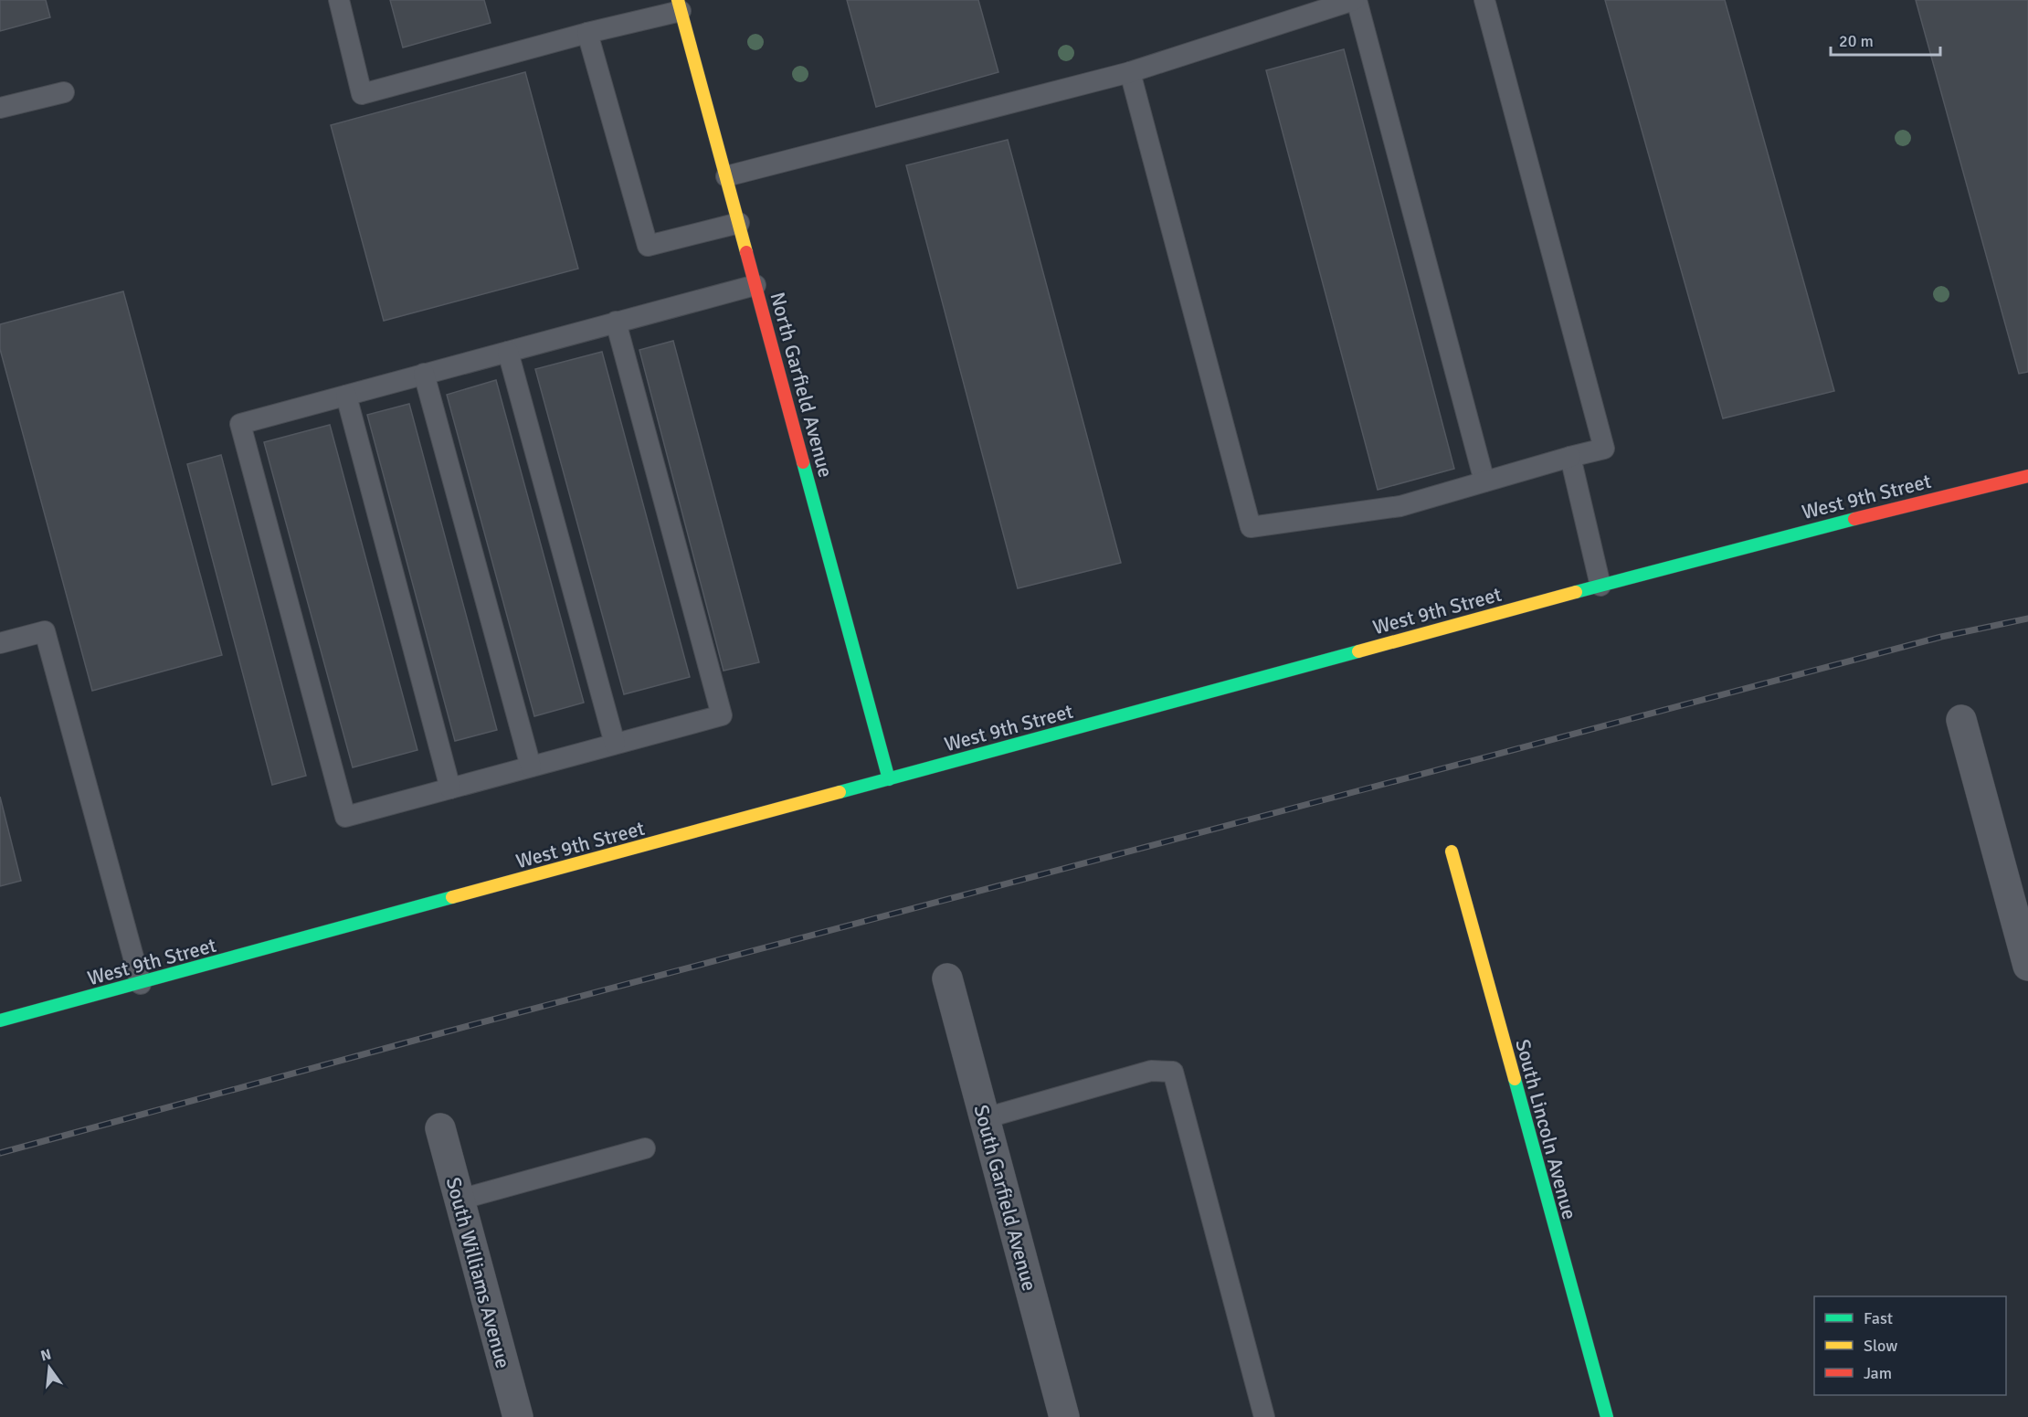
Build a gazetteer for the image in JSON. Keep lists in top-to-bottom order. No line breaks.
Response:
{"streets":{"street":["North Garfield Avenue","West 9th Street","South Lincoln Avenue","South Garfield Avenue","South Williams Avenue"]},"crossings":[["North Garfield Avenue","West 9th Street"]],"legend":["Fast","Slow","Jam"],"scale_bar":"20 m","north":"top"}
